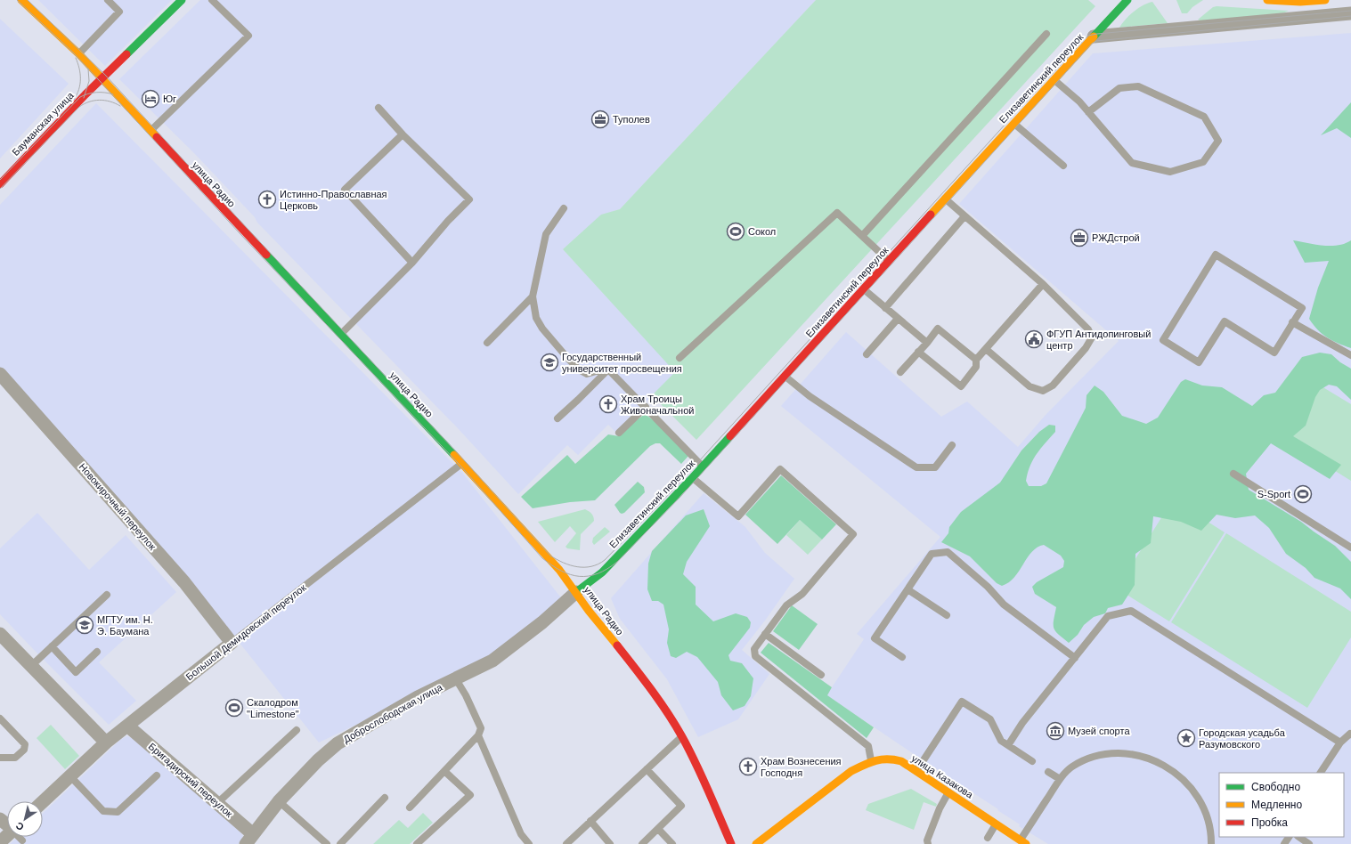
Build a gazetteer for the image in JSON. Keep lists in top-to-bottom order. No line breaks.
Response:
{"streets":{"street":["Елизаветинский переулок","Бауманская улица","улица Радио","Новокирочный переулок","Большой Демидовский переулок","Доброслободская улица","улица Казакова","Бригадирский переулок"]},"crossings":[["Елизаветинский переулок","улица Радио"],["Елизаветинский переулок","Доброслободская улица"],["Бауманская улица","улица Радио"],["улица Радио","Большой Демидовский переулок"],["улица Радио","Доброслободская улица"],["Новокирочный переулок","Большой Демидовский переулок"],["Большой Демидовский переулок","Бригадирский переулок"],["Доброслободская улица","Бригадирский переулок"]],"places":{"hotel":["Юг"],"office":["Туполев","РЖДстрой"],"church":["Истинно-Православная Церковь","Храм Троицы Живоначальной","Храм Вознесения Господня"],"sports":["Сокол","S-Sport","Скалодром \"Limestone\""],"public building":["ФГУП Антидопинговый центр"],"school or university":["Государственный университет просвещения","МГТУ им. Н. Э. Баумана"],"museum":["Музей спорта"],"place":["Городская усадьба Разумовского"]},"legend":["Свободно","Медленно","Пробка"],"north":"bottom left"}
